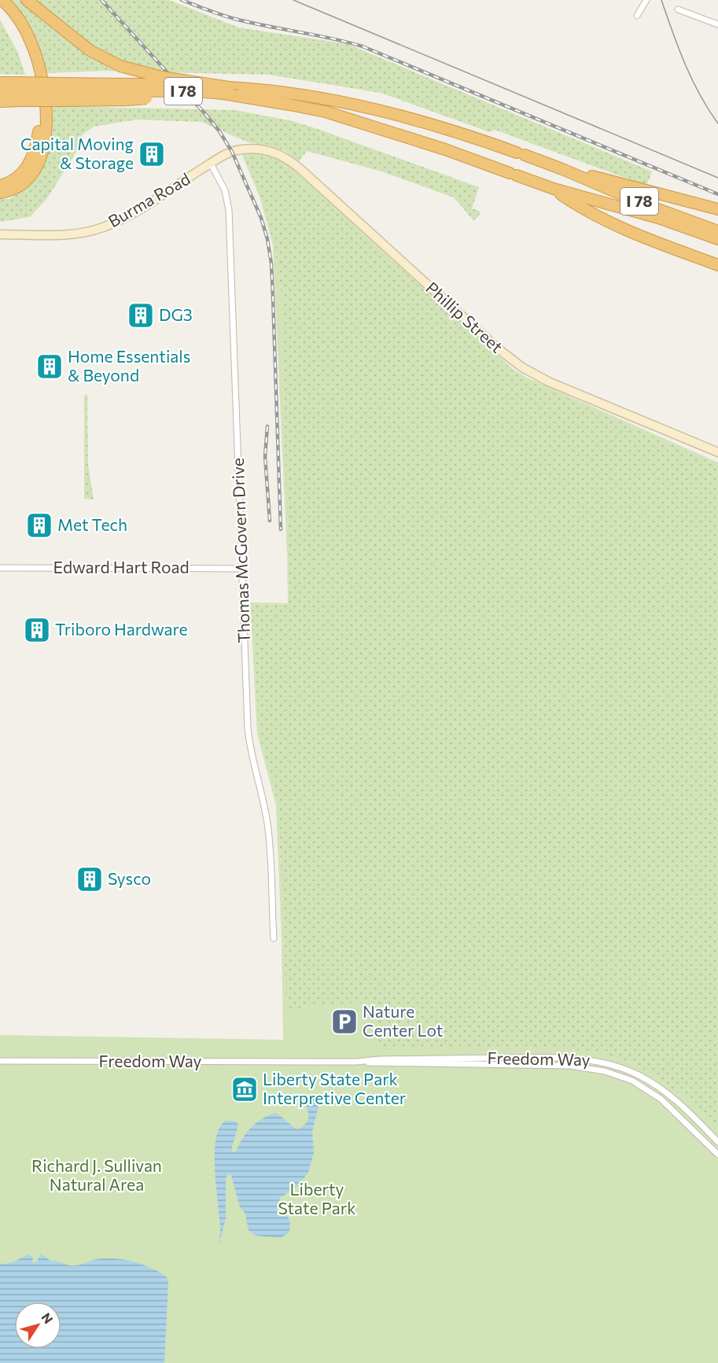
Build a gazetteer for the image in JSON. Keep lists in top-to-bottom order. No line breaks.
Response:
{"streets":{"highway":["I 78"],"street":["Burma Road","Phillip Street","Thomas McGovern Drive","Edward Hart Road","Freedom Way"]},"crossings":[["Burma Road","Phillip Street"],["Burma Road","Thomas McGovern Drive"],["Thomas McGovern Drive","Edward Hart Road"]],"parks":["Richard J. Sullivan Natural Area","Liberty State Park"],"places":{"building":["Capital Moving & Storage","DG3","Home Essentials & Beyond","Met Tech","Triboro Hardware","Sysco"],"parking":["Nature Center Lot"],"museum":["Liberty State Park Interpretive Center"]},"north":"top right"}
